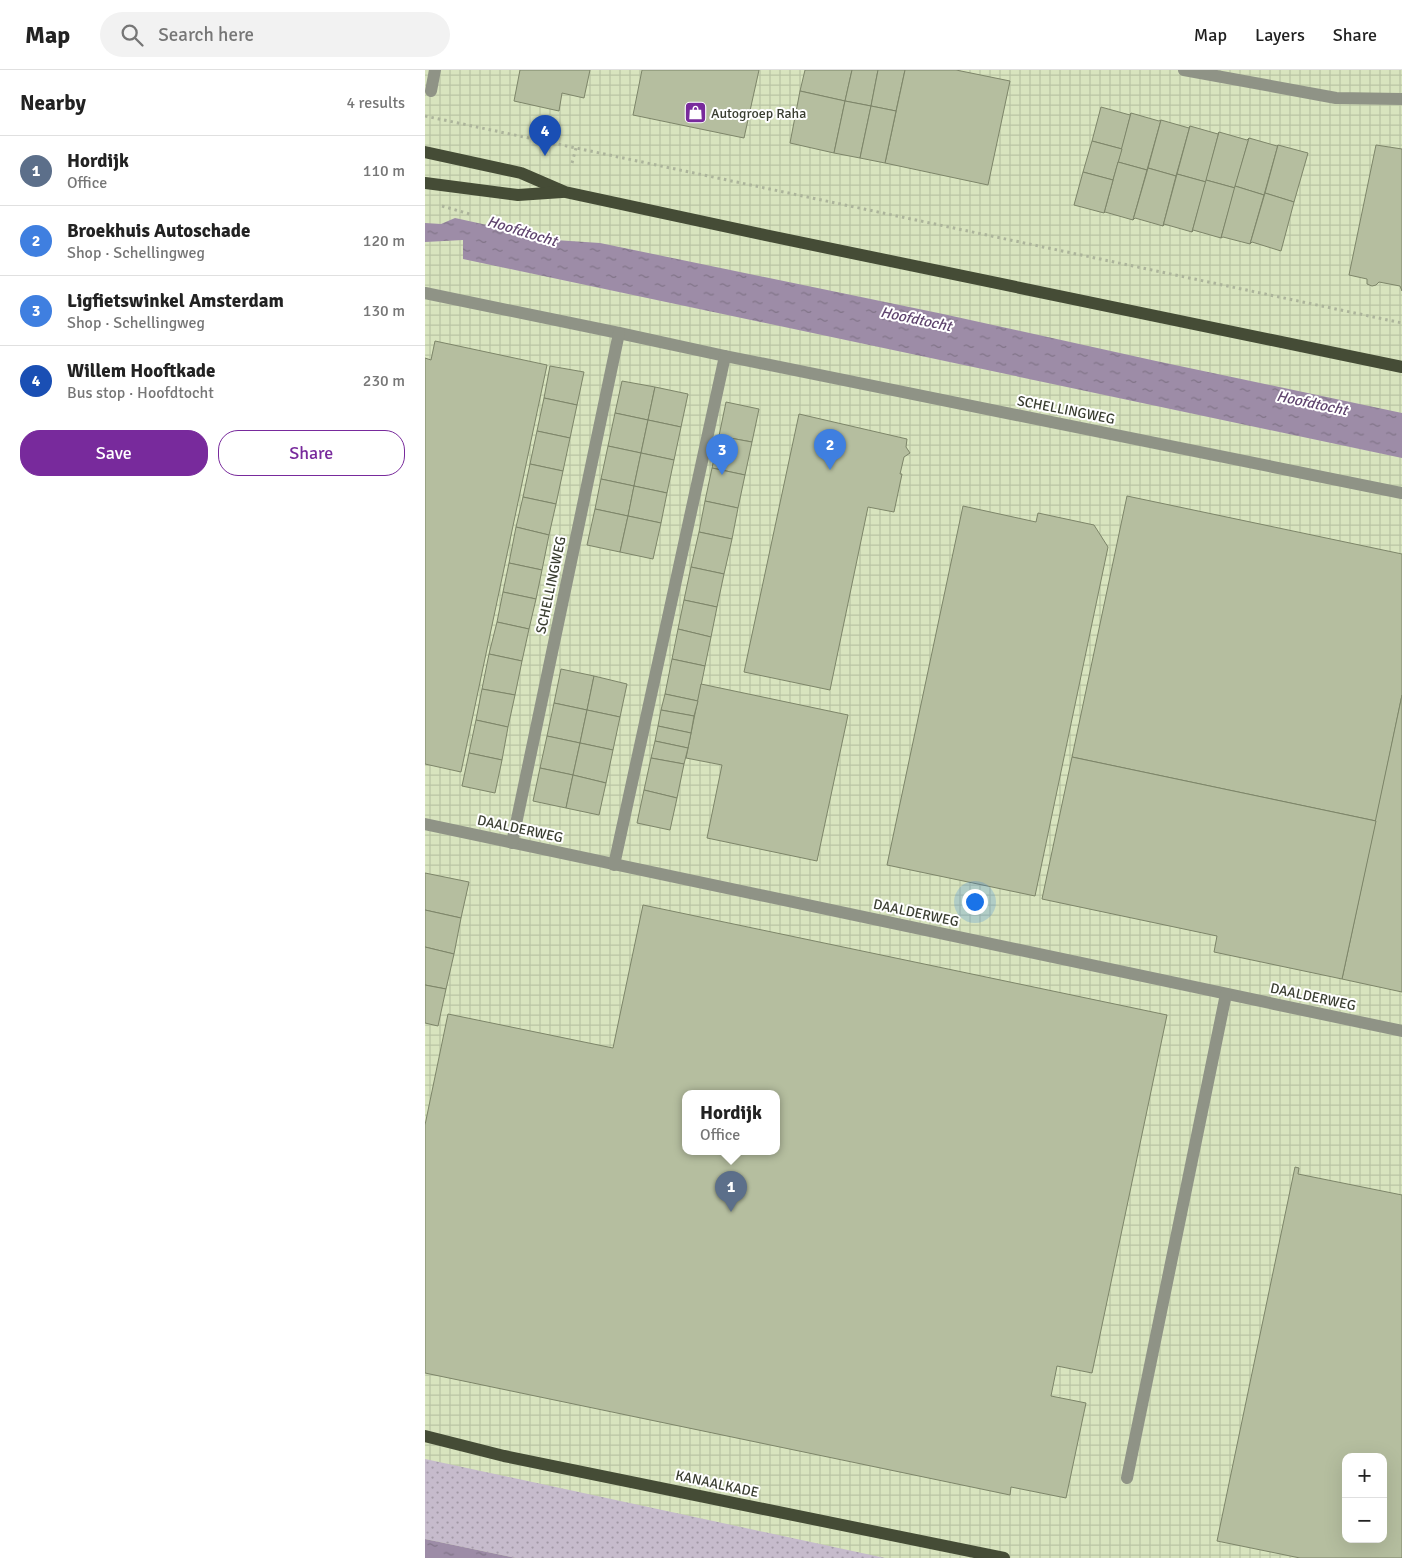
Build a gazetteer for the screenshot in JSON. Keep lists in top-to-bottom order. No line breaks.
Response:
{"streets":{"main road":["KANAALKADE"],"street":["SCHELLINGWEG","DAALDERWEG"]},"crossings":[["SCHELLINGWEG","DAALDERWEG"]],"water":["Hoofdtocht"],"places":{"shop":["Autogroep Raha"]},"page":{"header":"Map","search":"Search here","nav":["Map","Layers","Share"],"heading":["Nearby","4 results"],"pins":["4","2","3","1"],"list":[{"mark":"1","name":"Hordijk","note":"Office","value":"110 m"},{"mark":"2","name":"Broekhuis Autoschade","note":"Shop · Schellingweg","value":"120 m"},{"mark":"3","name":"Ligfietswinkel Amsterdam","note":"Shop · Schellingweg","value":"130 m"},{"mark":"4","name":"Willem Hooftkade","note":"Bus stop · Hoofdtocht","value":"230 m"}],"buttons":["Save","Share"],"popup":["Hordijk","Office"],"map_buttons":["+","−"]}}
